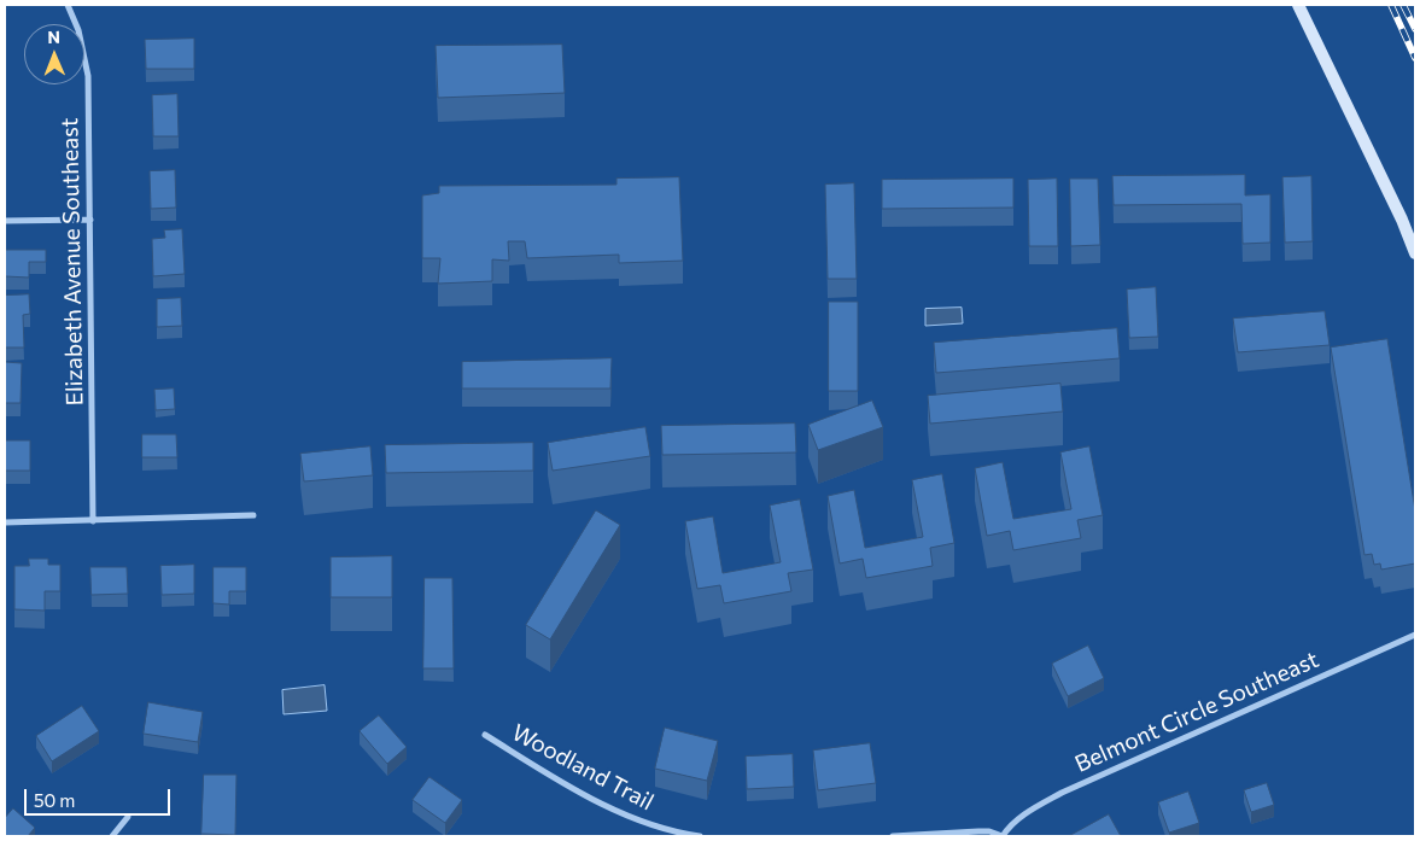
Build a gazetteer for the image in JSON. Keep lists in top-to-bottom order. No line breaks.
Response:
{"streets":{"street":["Elizabeth Avenue Southeast","Belmont Circle Southeast","Woodland Trail"]},"scale_bar":"50 m","north":"top"}
